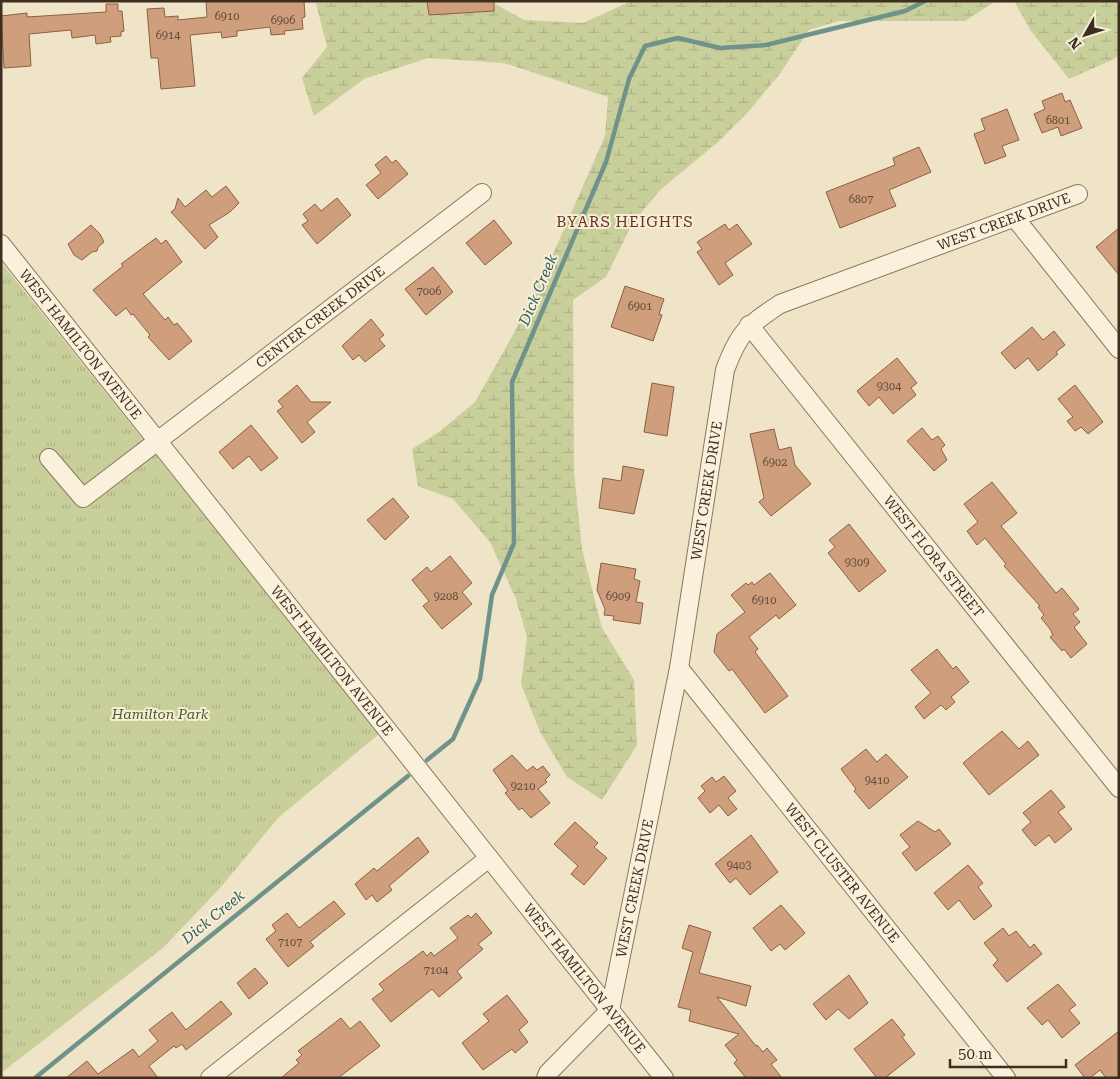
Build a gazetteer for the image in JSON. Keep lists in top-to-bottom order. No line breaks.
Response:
{"streets":{"street":["WEST CREEK DRIVE","CENTER CREEK DRIVE","WEST HAMILTON AVENUE","WEST FLORA STREET","WEST CLUSTER AVENUE"]},"crossings":[["WEST CREEK DRIVE","WEST HAMILTON AVENUE"],["WEST CREEK DRIVE","WEST FLORA STREET"],["WEST CREEK DRIVE","WEST CLUSTER AVENUE"],["CENTER CREEK DRIVE","WEST HAMILTON AVENUE"]],"districts":["BYARS HEIGHTS"],"water":["Dick Creek"],"parks":["Hamilton Park"],"house_numbers":["6910","6906","6914","6801","6807","7006","6901","9304","6902","9309","9208","6909","6910","9410","9210","9403","7107","7104"],"scale_bar":"50 m","north":"bottom left"}
